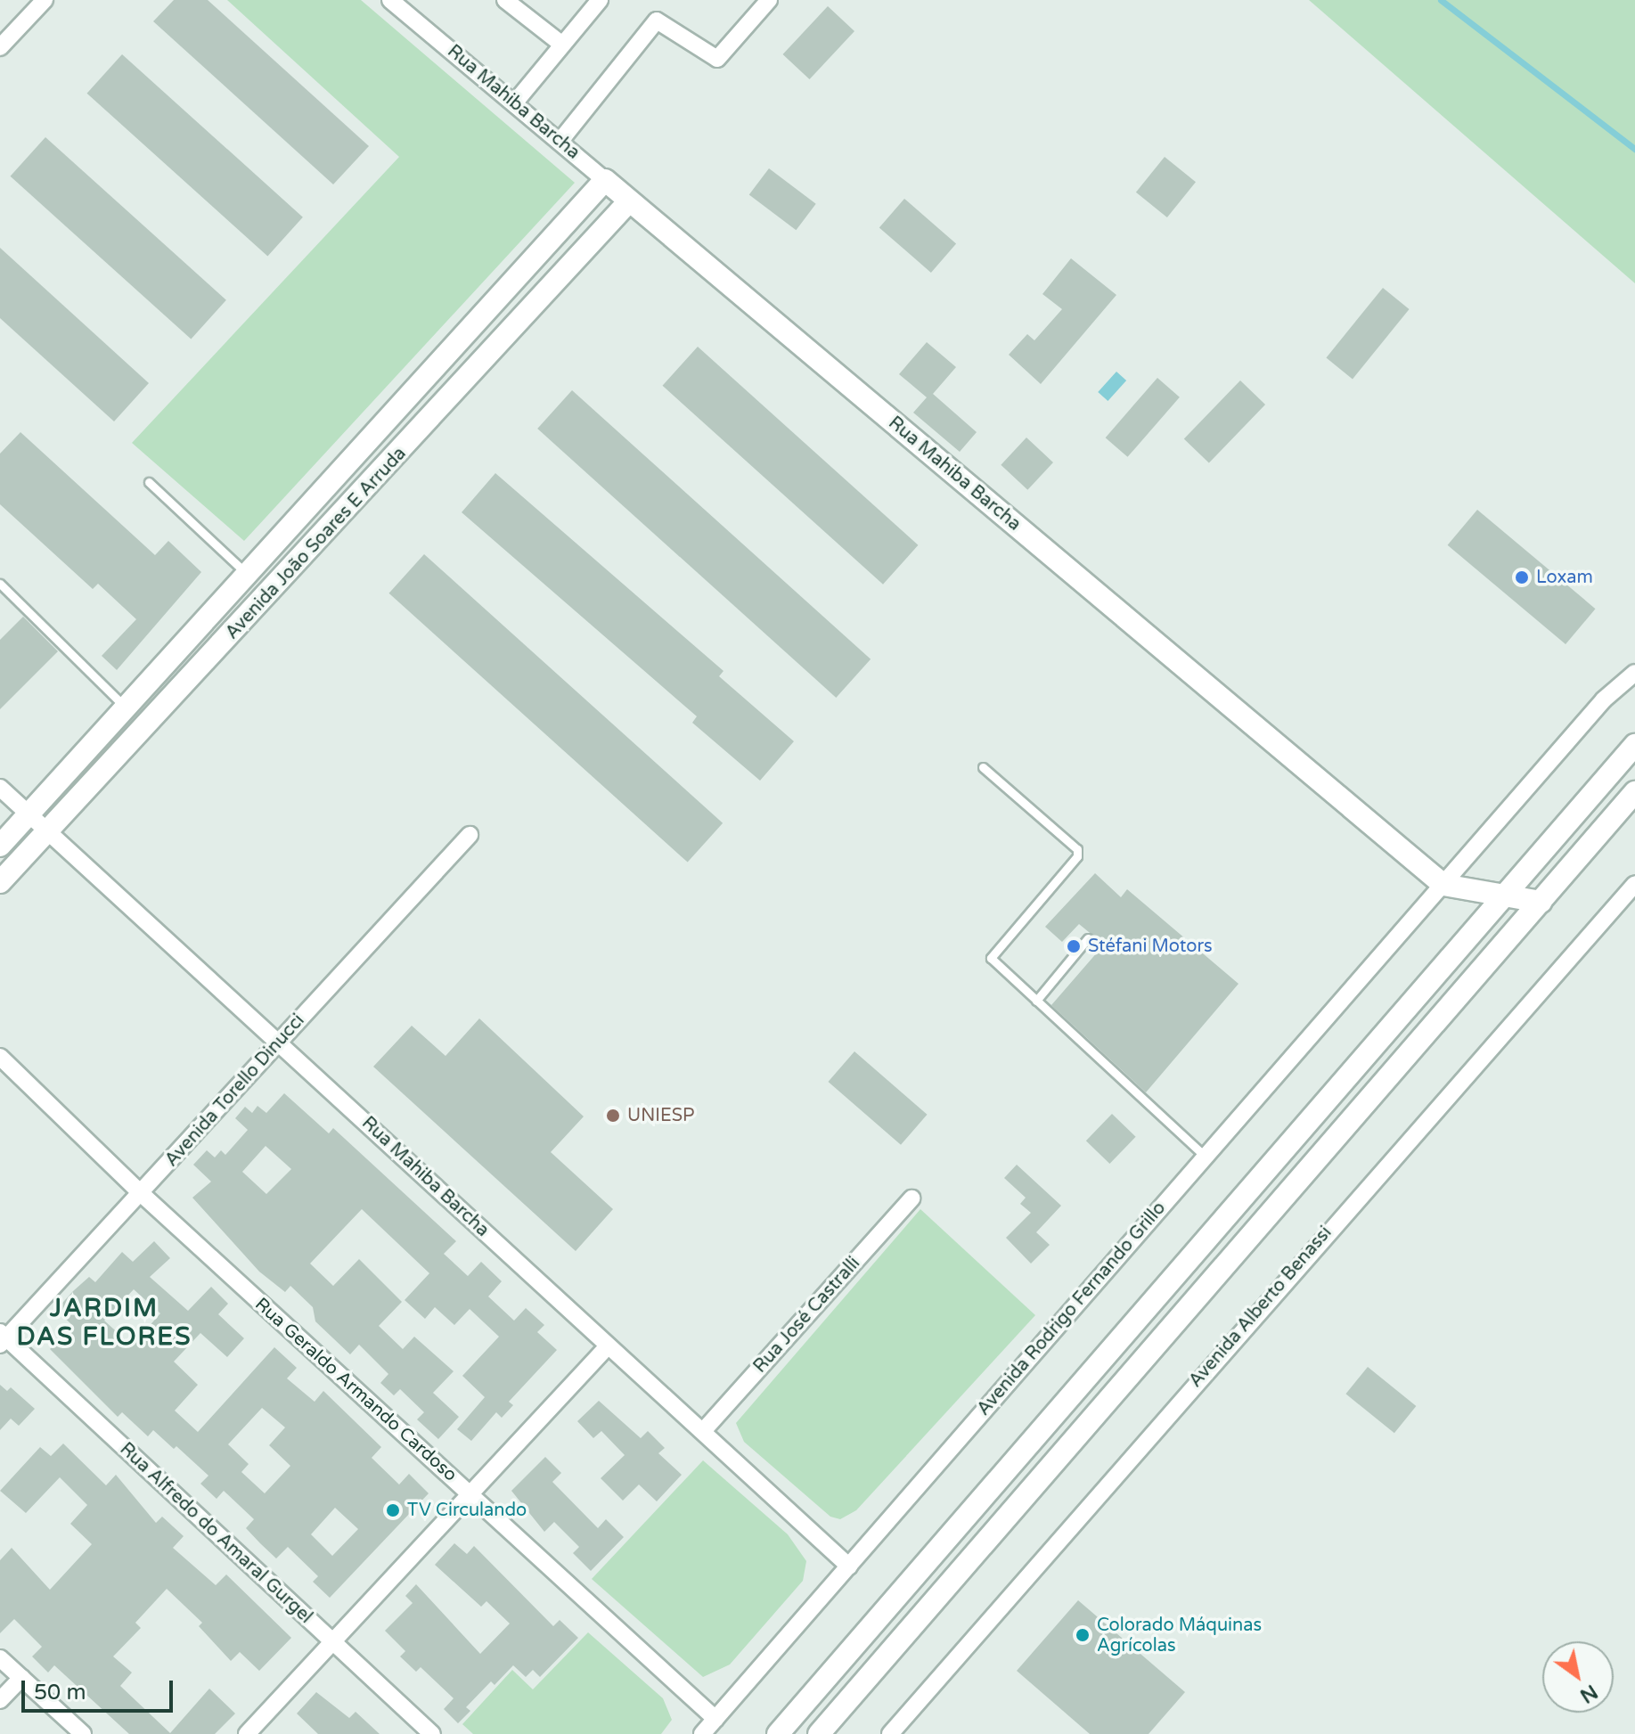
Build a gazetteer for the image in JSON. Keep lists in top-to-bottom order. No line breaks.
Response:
{"streets":{"street":["Rua Mahiba Barcha","Avenida João Soares E Arruda","Avenida Torello Dinucci","Avenida Alberto Benassi","Avenida Rodrigo Fernando Grillo","Rua José Castralli","Rua Geraldo Armando Cardoso","Rua Alfredo do Amaral Gurgel"]},"crossings":[["Rua Mahiba Barcha","Avenida João Soares E Arruda"],["Rua Mahiba Barcha","Avenida Torello Dinucci"],["Rua Mahiba Barcha","Avenida Rodrigo Fernando Grillo"],["Rua Mahiba Barcha","Rua José Castralli"],["Avenida Torello Dinucci","Rua Geraldo Armando Cardoso"],["Avenida Torello Dinucci","Rua Alfredo do Amaral Gurgel"],["Avenida Rodrigo Fernando Grillo","Rua Geraldo Armando Cardoso"]],"districts":["JARDIM DAS FLORES"],"places":["Loxam","Stéfani Motors","UNIESP","TV Circulando","Colorado Máquinas Agrícolas"],"scale_bar":"50 m","north":"bottom right"}
